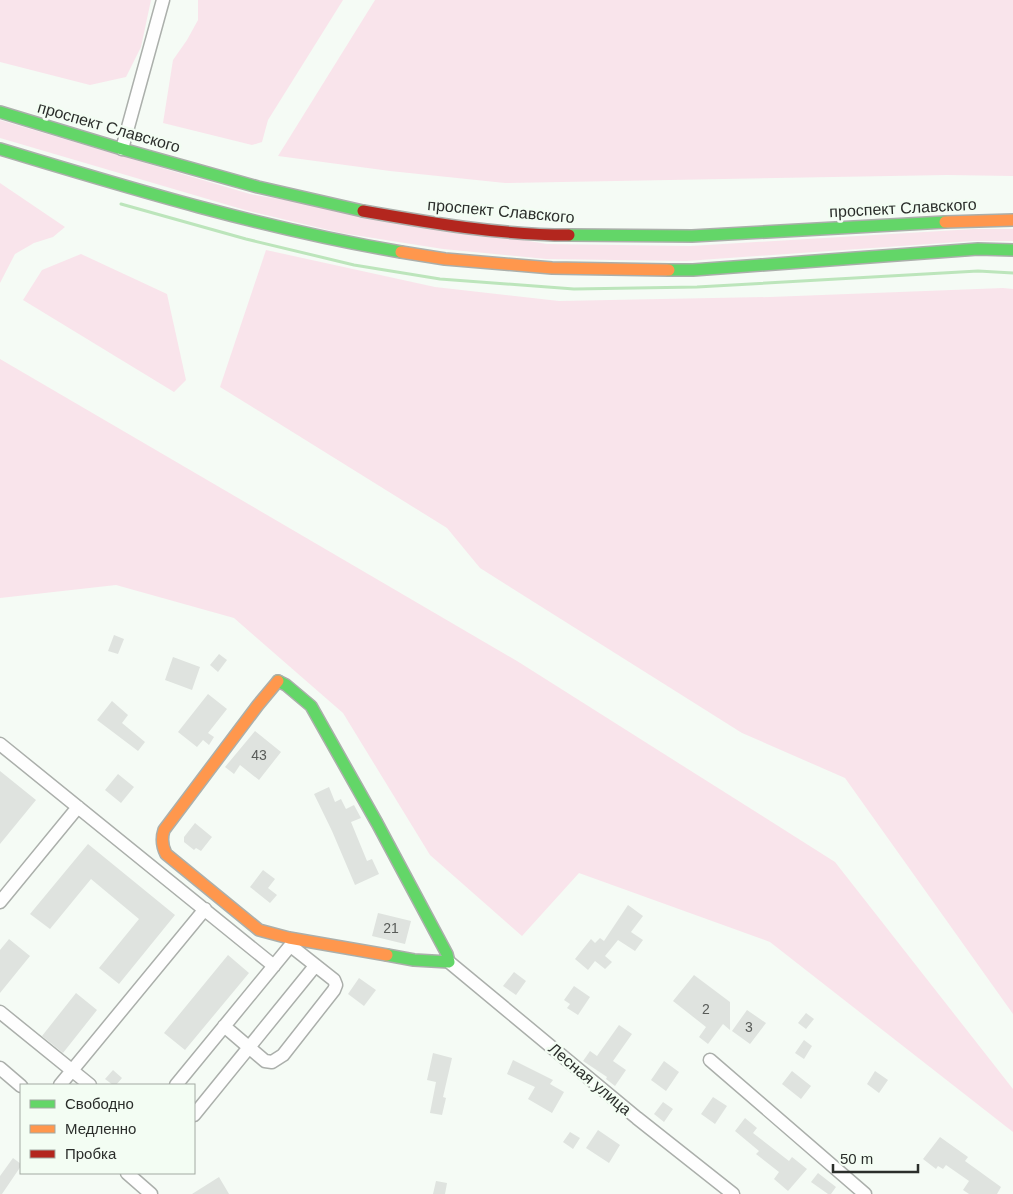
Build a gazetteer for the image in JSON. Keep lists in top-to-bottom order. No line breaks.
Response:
{"streets":{"main road":["проспект Славского"],"street":["Лесная улица"]},"house_numbers":["43","21","2","3"],"legend":["Свободно","Медленно","Пробка"],"scale_bar":"50 m"}
